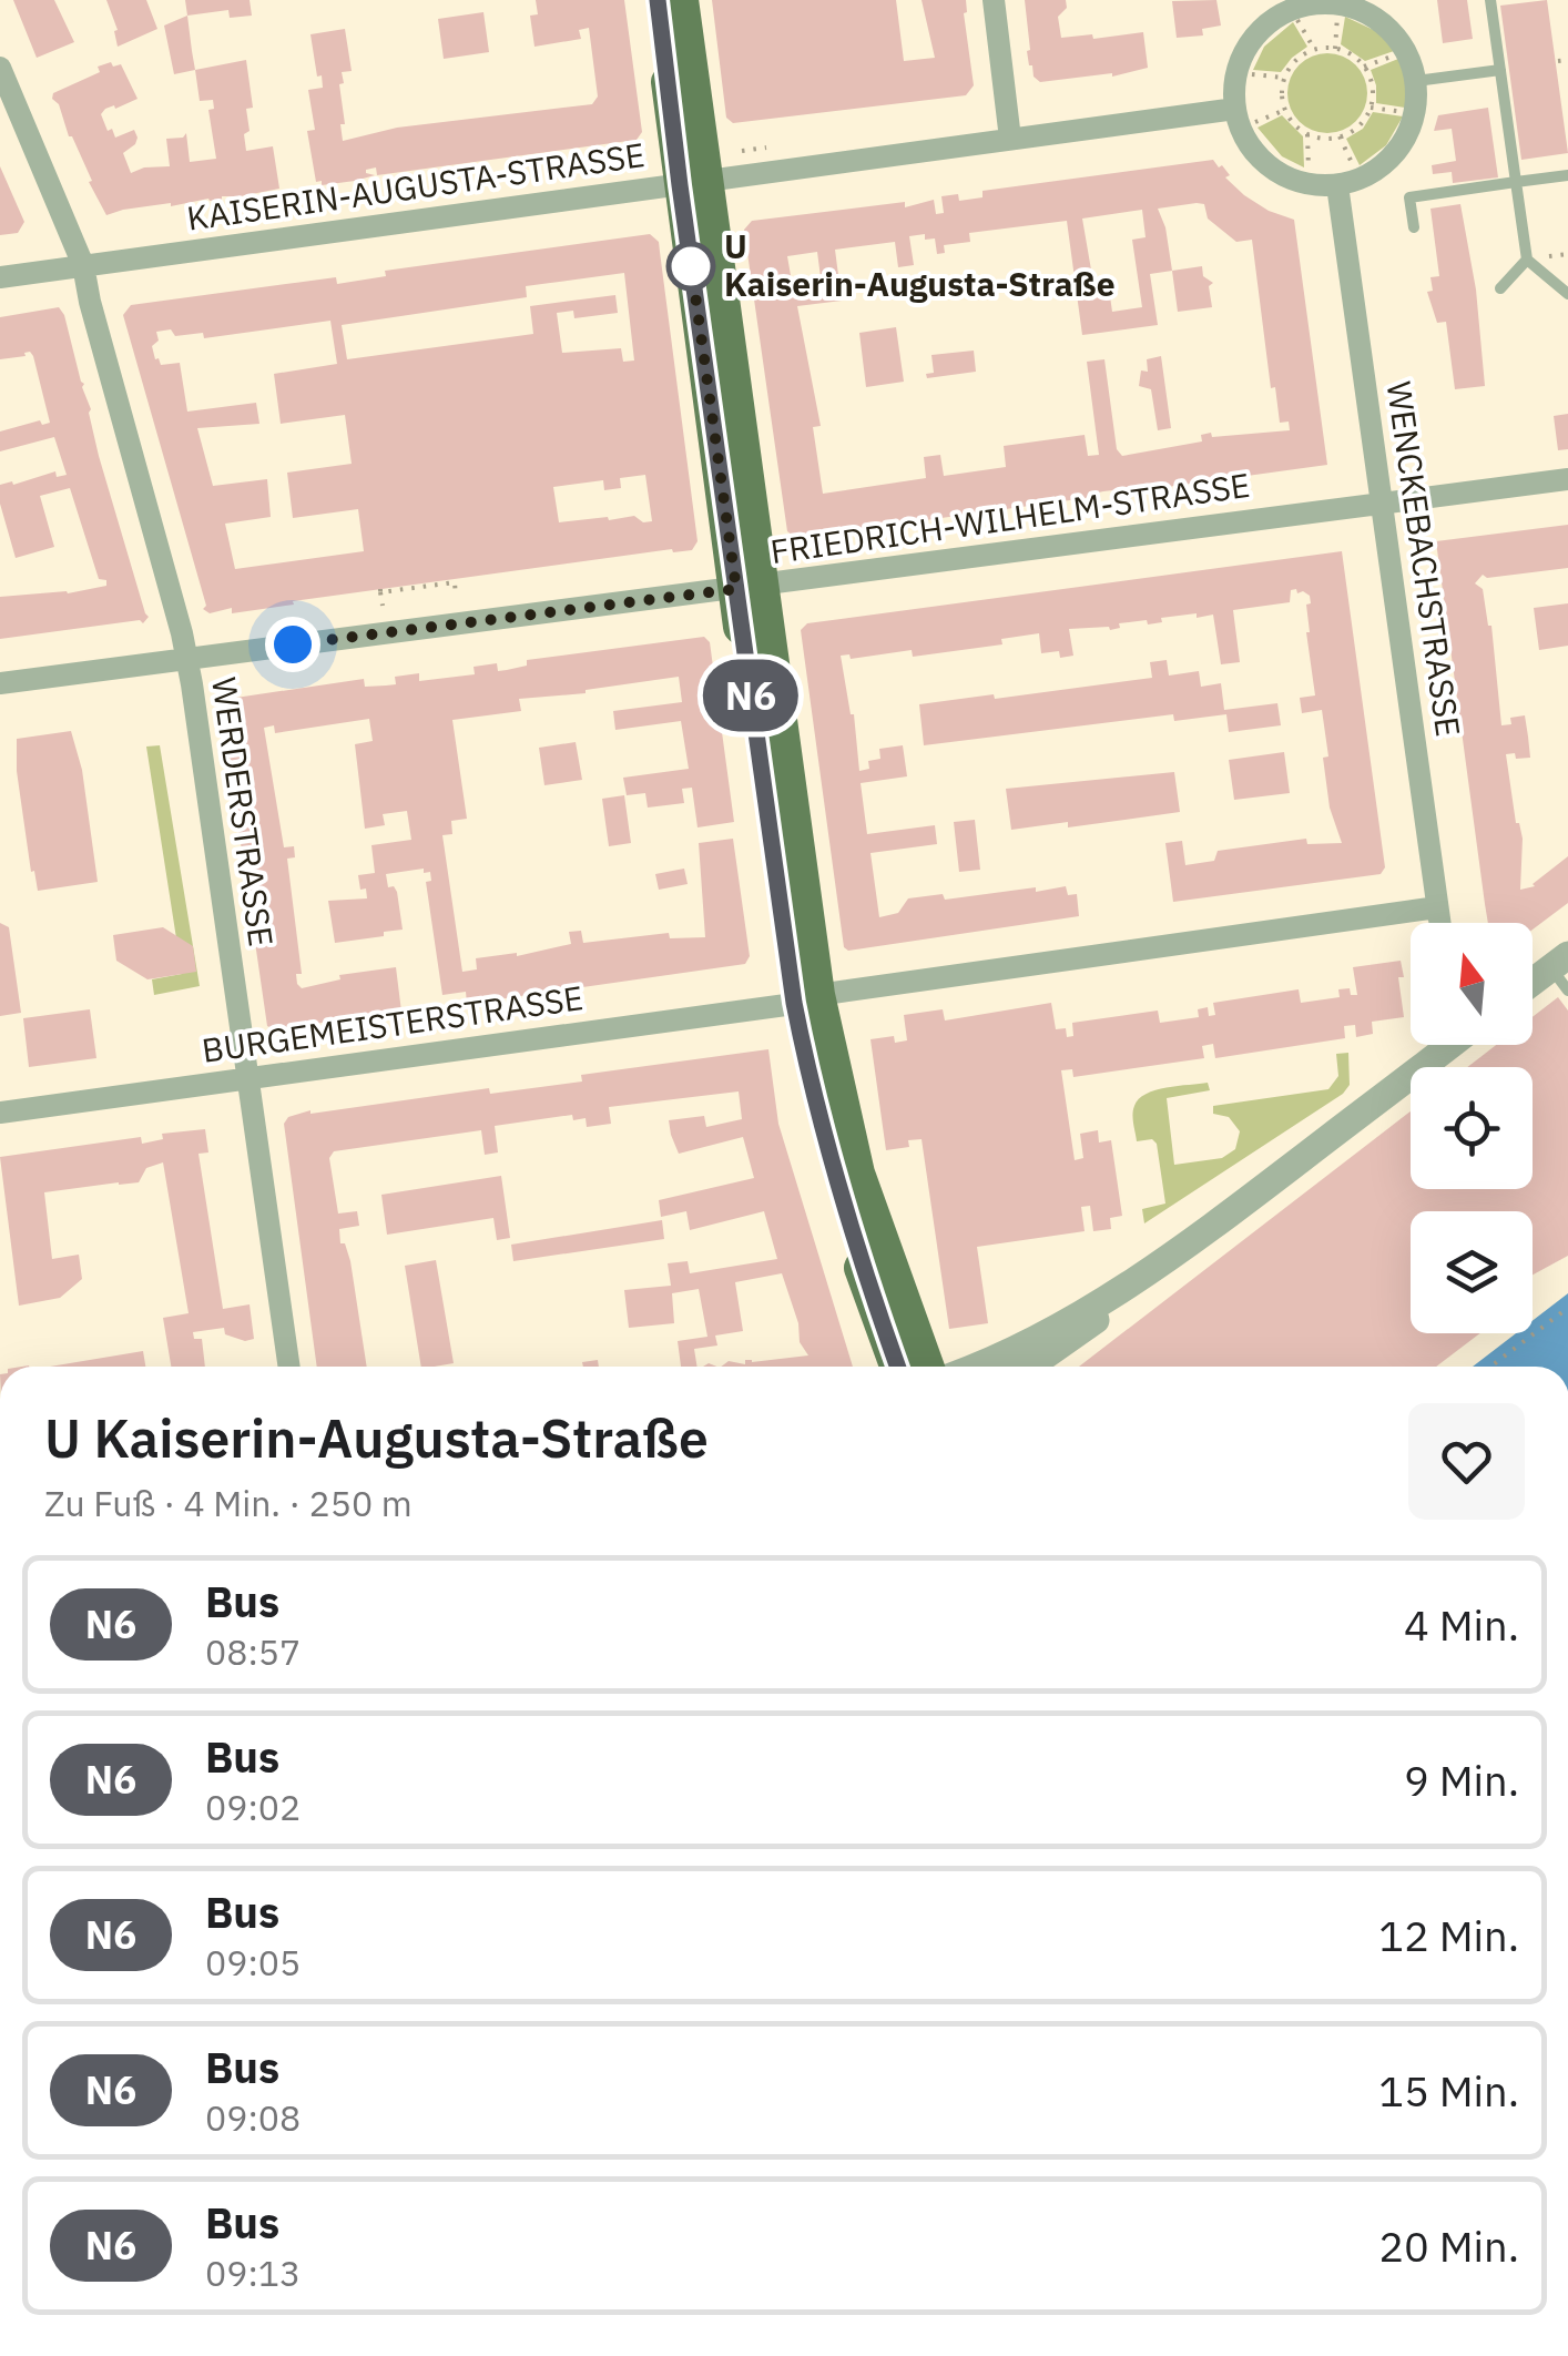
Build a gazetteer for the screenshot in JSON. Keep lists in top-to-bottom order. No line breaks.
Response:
{"streets":{"street":["KAISERIN-AUGUSTA-STRASSE","FRIEDRICH-WILHELM-STRASSE","WENCKEBACHSTRASSE","WERDERSTRASSE","BURGEMEISTERSTRASSE"]},"crossings":[["KAISERIN-AUGUSTA-STRASSE","WERDERSTRASSE"],["FRIEDRICH-WILHELM-STRASSE","WENCKEBACHSTRASSE"],["FRIEDRICH-WILHELM-STRASSE","WERDERSTRASSE"],["WENCKEBACHSTRASSE","BURGEMEISTERSTRASSE"],["WERDERSTRASSE","BURGEMEISTERSTRASSE"]],"places":["U Kaiserin-Augusta-Straße"],"lines":["bus line N6"],"north":"top","page":{"on_map":"N6","heading":["U Kaiserin-Augusta-Straße","Zu Fuß · 4 Min. · 250 m"],"list":[{"mark":"N6","name":"Bus","note":"08:57","value":"4 Min."},{"mark":"N6","name":"Bus","note":"09:02","value":"9 Min."},{"mark":"N6","name":"Bus","note":"09:05","value":"12 Min."},{"mark":"N6","name":"Bus","note":"09:08","value":"15 Min."},{"mark":"N6","name":"Bus","note":"09:13","value":"20 Min."}]}}
